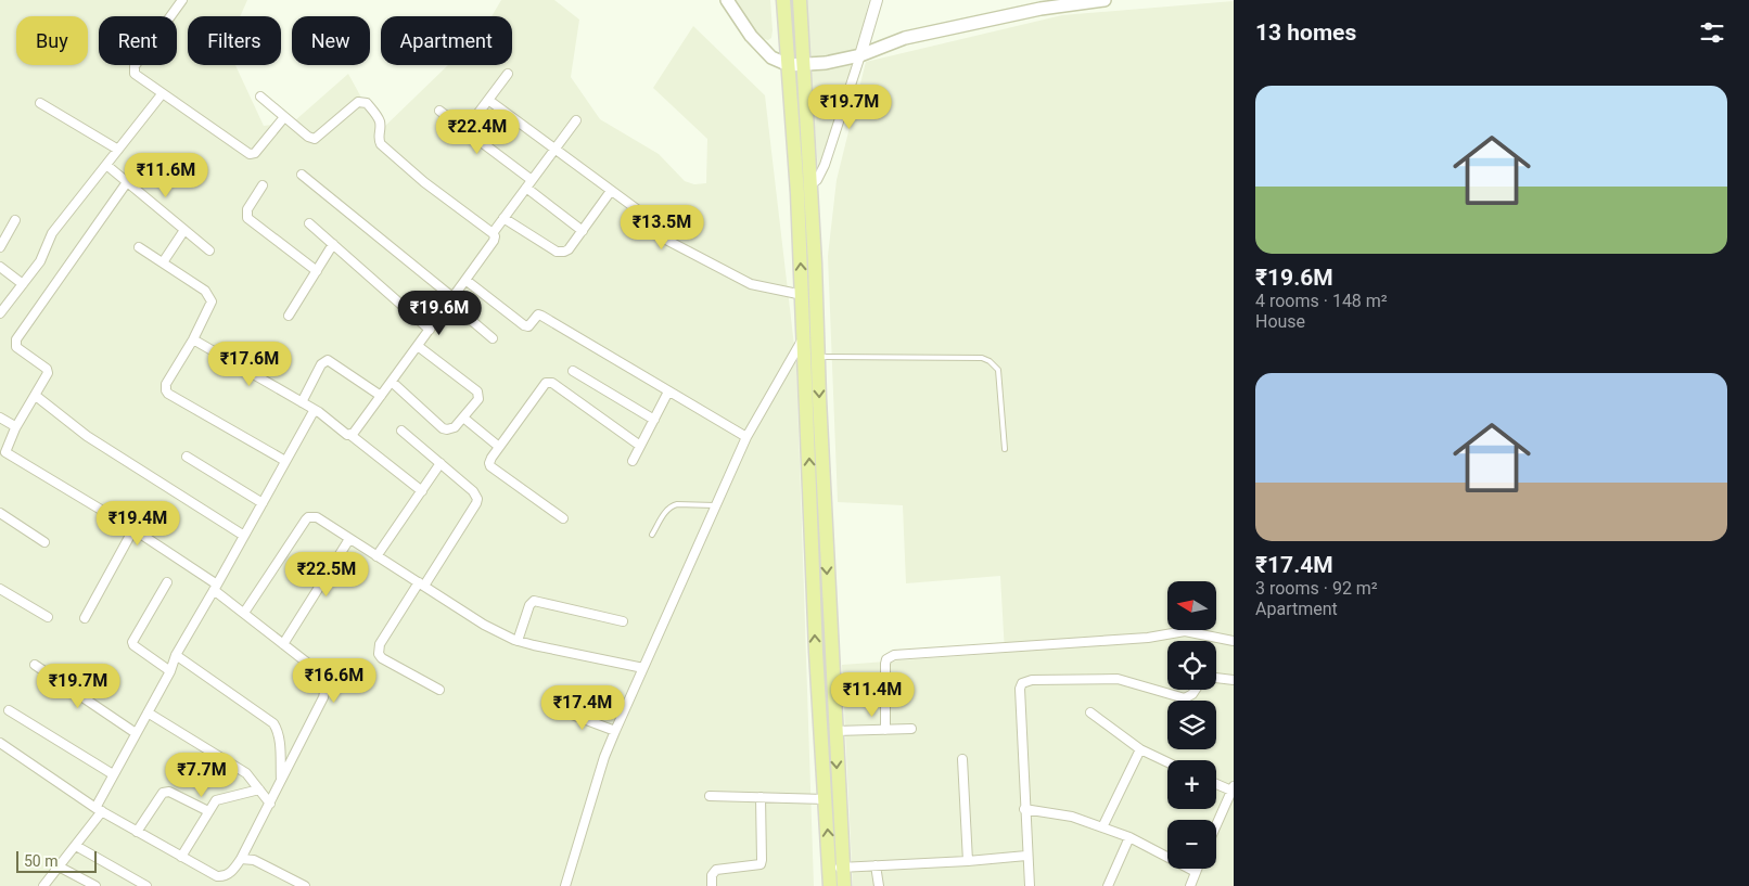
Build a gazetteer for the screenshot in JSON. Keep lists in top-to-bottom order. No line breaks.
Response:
{"scale_bar":"50 m","north":"left","page":{"heading":"13 homes","chip":["Buy","Rent","Filters","New","Apartment"],"list":[{"name":"₹19.6M","note":"4 rooms · 148 m² · House"},{"name":"₹17.4M","note":"3 rooms · 92 m² · Apartment"}],"price":["₹19.7M","₹22.4M","₹11.6M","₹13.5M","₹19.6M","₹17.6M","₹19.4M","₹22.5M","₹16.6M","₹19.7M","₹11.4M","₹17.4M","₹7.7M"],"map_buttons":["+","−"],"scale":"50 m"}}
